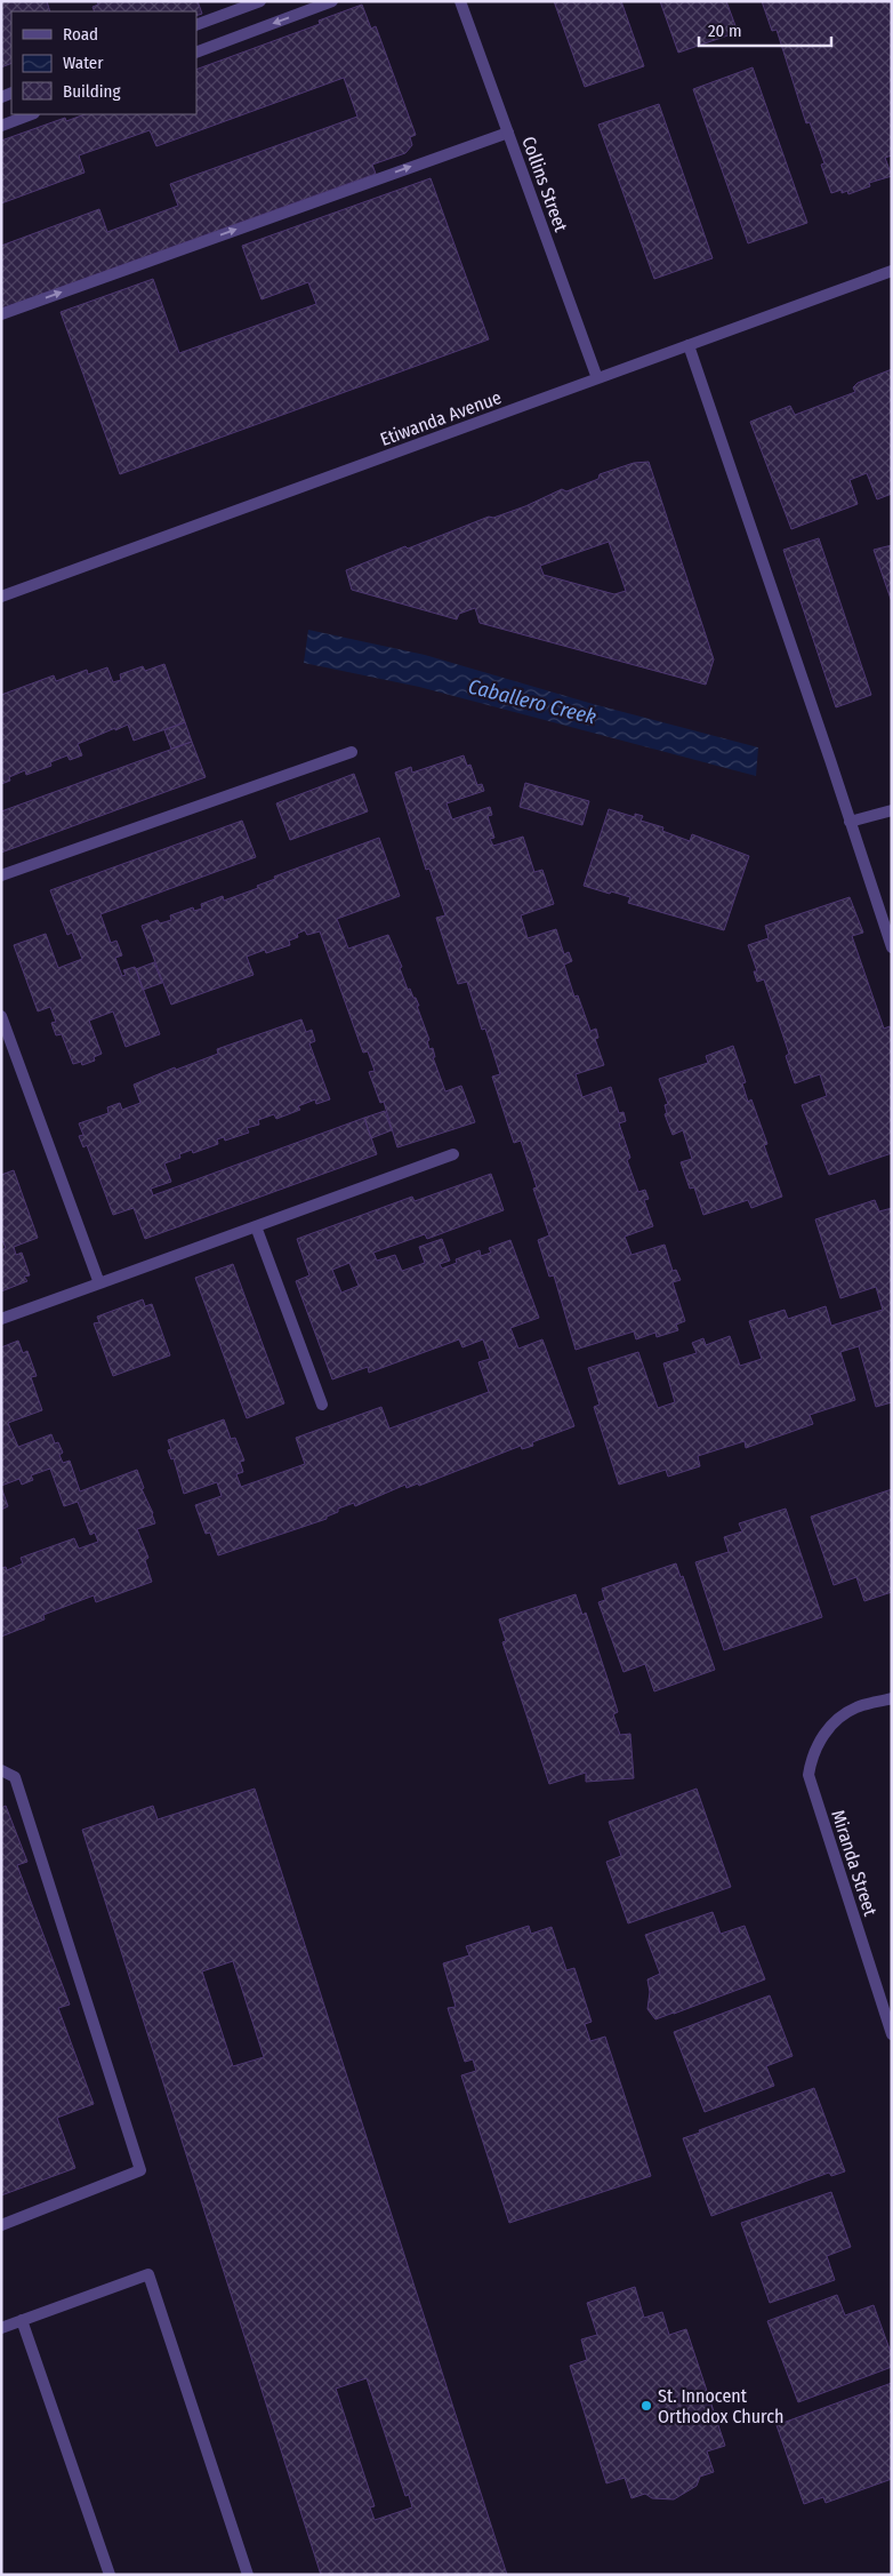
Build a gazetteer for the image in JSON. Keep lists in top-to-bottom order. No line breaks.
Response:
{"streets":{"street":["Collins Street","Etiwanda Avenue","Miranda Street"]},"crossings":[["Collins Street","Etiwanda Avenue"]],"water":["Caballero Creek"],"places":["St. Innocent Orthodox Church"],"legend":["Road","Water","Building"],"scale_bar":"20 m"}
